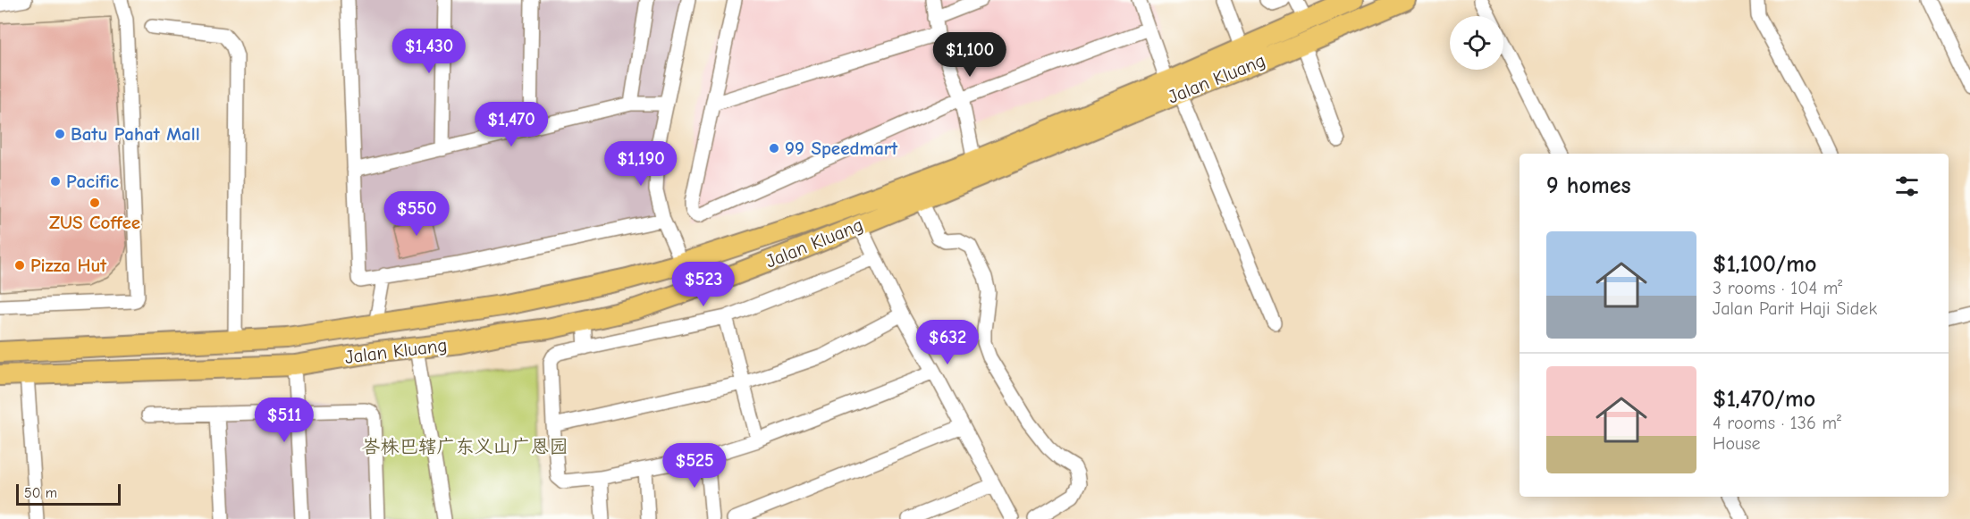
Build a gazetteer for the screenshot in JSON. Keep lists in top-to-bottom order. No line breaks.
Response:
{"streets":{"highway":["Jalan Kluang"]},"parks":["峇株巴辖广东义山广恩园"],"places":["Batu Pahat Mall","99 Speedmart","Pacific","ZUS Coffee","Pizza Hut"],"scale_bar":"50 m","page":{"price":["$1,430","$1,100","$1,470","$1,190","$550","$523","$632","$511","$525"],"heading":"9 homes","list":[{"name":"$1,100/mo","note":"3 rooms · 104 m² · Jalan Parit Haji Sidek"},{"name":"$1,470/mo","note":"4 rooms · 136 m² · House"}],"scale":"50 m"}}
